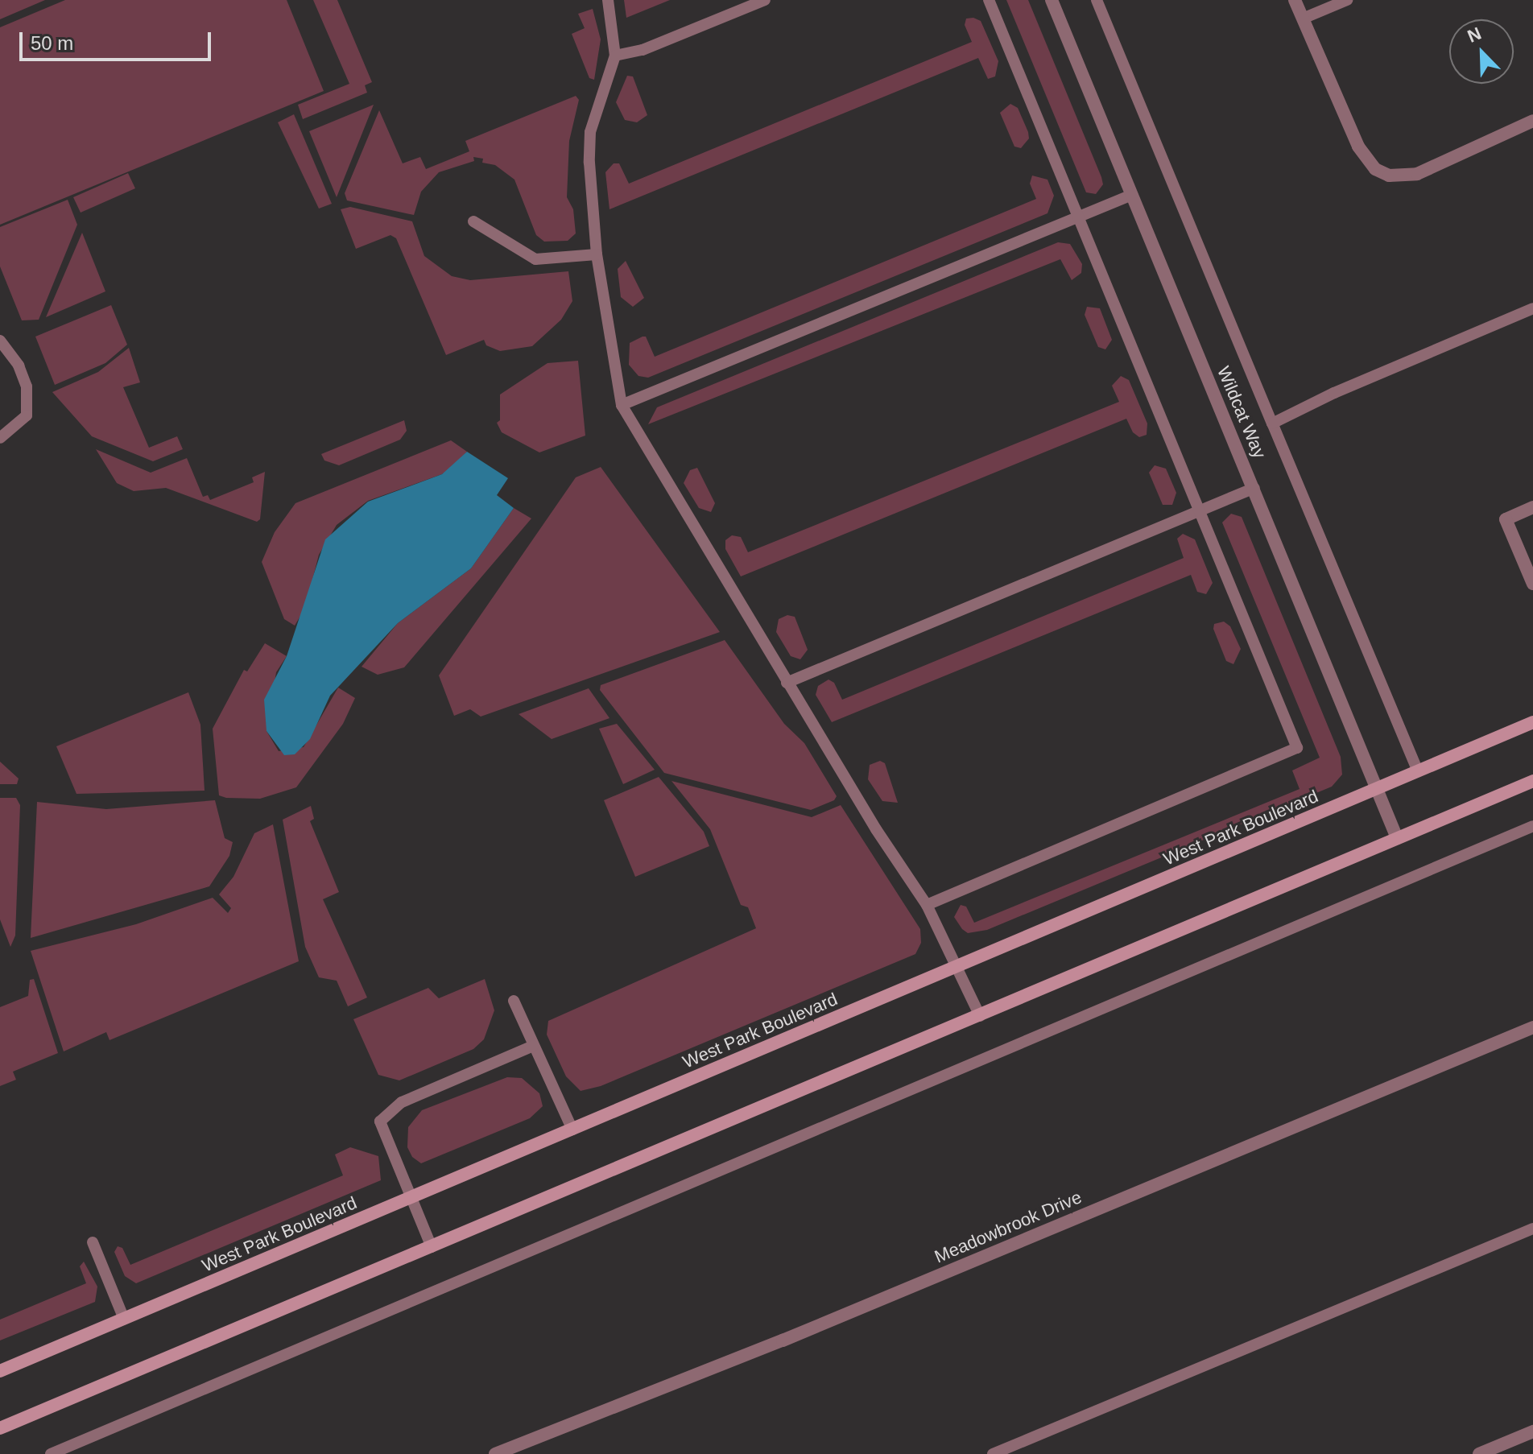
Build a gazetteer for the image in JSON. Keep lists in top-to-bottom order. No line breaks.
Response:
{"streets":{"main road":["West Park Boulevard"],"street":["Wildcat Way","Meadowbrook Drive"]},"crossings":[["Wildcat Way","West Park Boulevard"]],"scale_bar":"50 m","north":"top left"}
